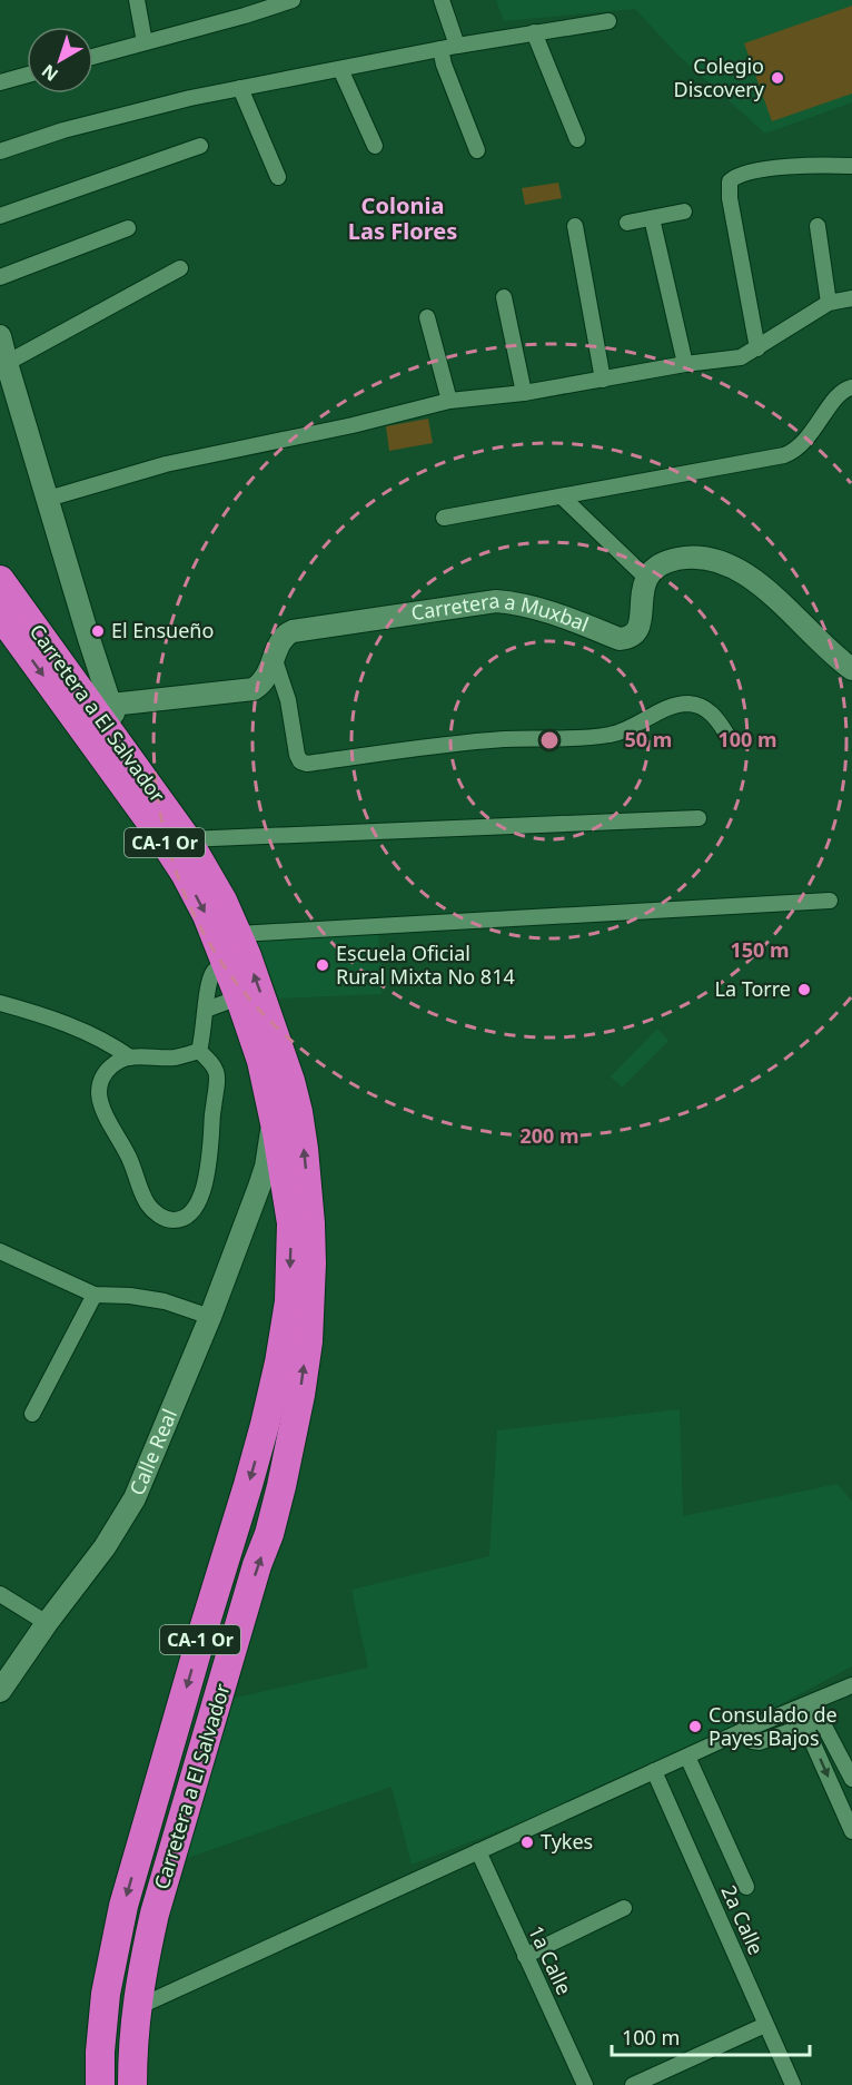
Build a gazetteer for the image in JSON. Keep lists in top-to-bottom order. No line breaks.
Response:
{"streets":{"highway":["Carretera a El Salvador","CA-1 Or"],"street":["Carretera a Muxbal","Calle Real","2a Calle","1a Calle"]},"crossings":[["Carretera a Muxbal","Carretera a El Salvador"],["Carretera a El Salvador","Calle Real"]],"districts":["Colonia Las Flores"],"places":["Colegio Discovery","El Ensueño","Escuela Oficial Rural Mixta No 814","La Torre","Consulado de Payes Bajos","Tykes"],"scale_bar":"100 m","north":"bottom left","rings":["50 m","100 m","150 m","200 m"]}
